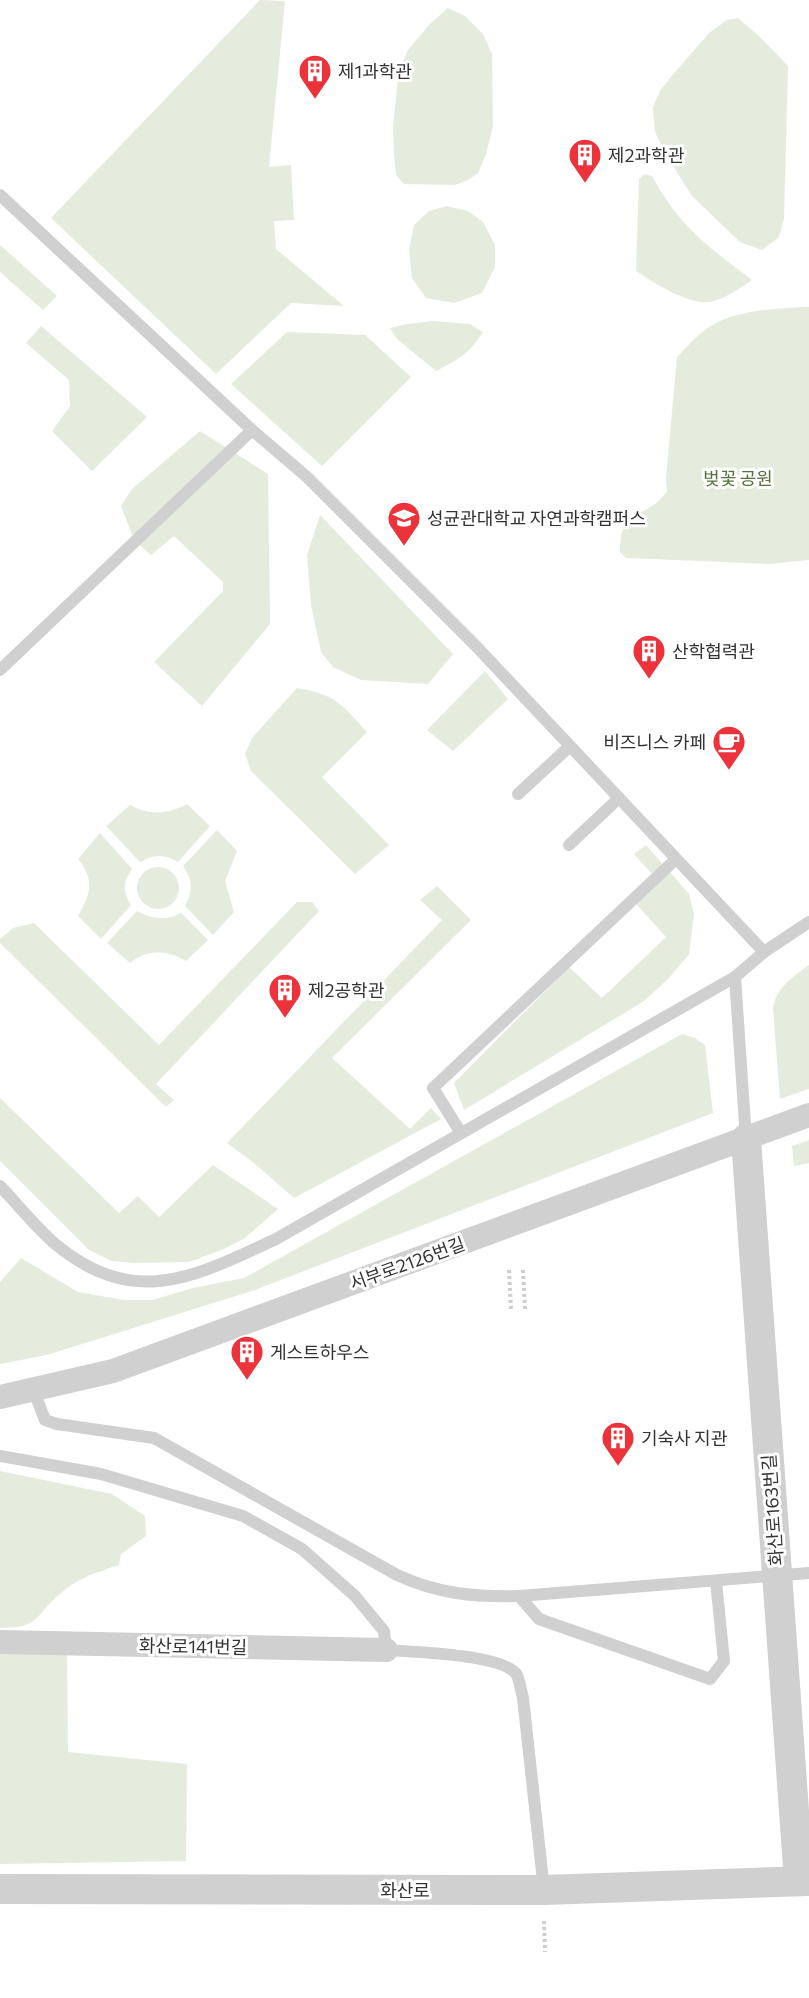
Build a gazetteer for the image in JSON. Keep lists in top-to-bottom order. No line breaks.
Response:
{"streets":{"street":["서부로2126번길","화산로163번길","화산로141번길","화산로"]},"crossings":[["서부로2126번길","화산로163번길"],["화산로163번길","화산로"]],"parks":["벚꽃 공원"],"places":{"building":["제1과학관","제2과학관","산학협력관","제2공학관","게스트하우스","기숙사 지관"],"school or university":["성균관대학교 자연과학캠퍼스"],"cafe":["비즈니스 카페"]}}
